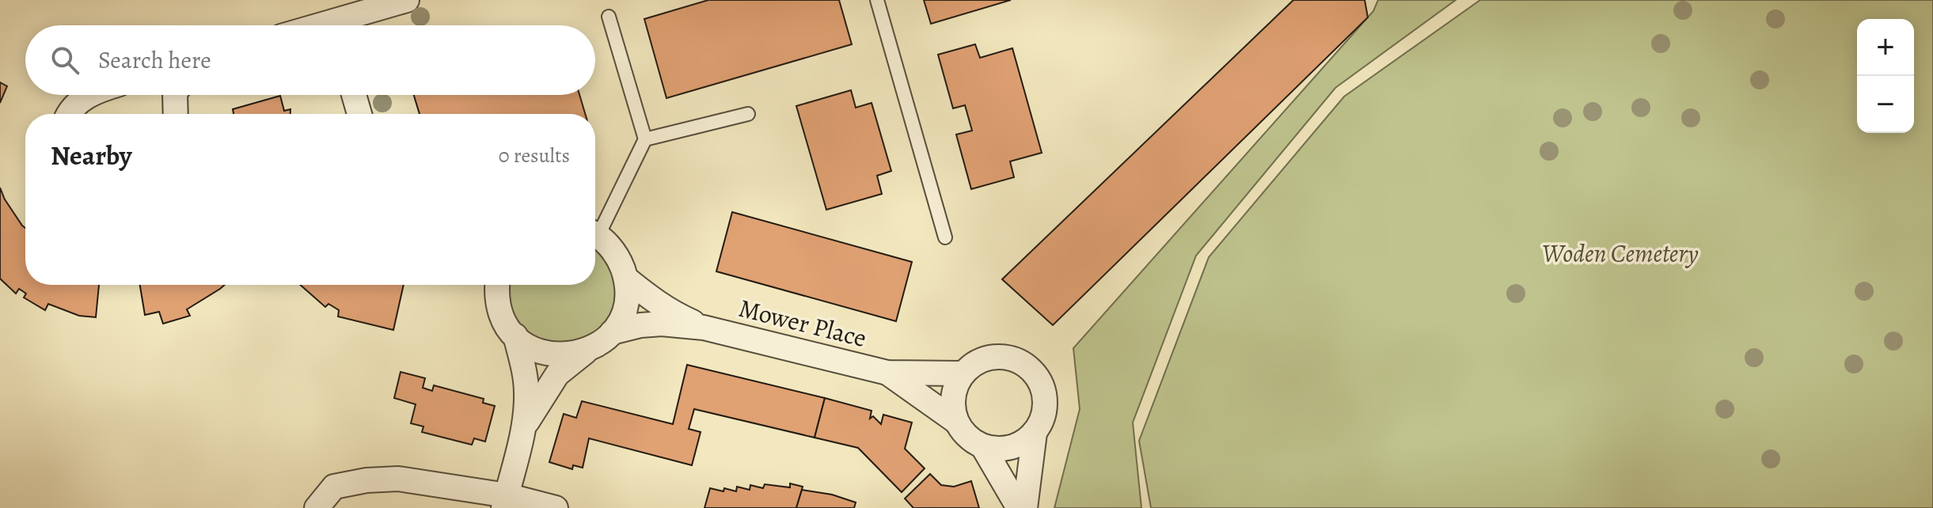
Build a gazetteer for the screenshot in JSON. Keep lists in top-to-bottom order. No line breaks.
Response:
{"streets":{"street":["Mower Place"]},"parks":["Woden Cemetery"],"page":{"map_buttons":["+","−"],"search":"Search here","heading":["Nearby","0 results"]}}
